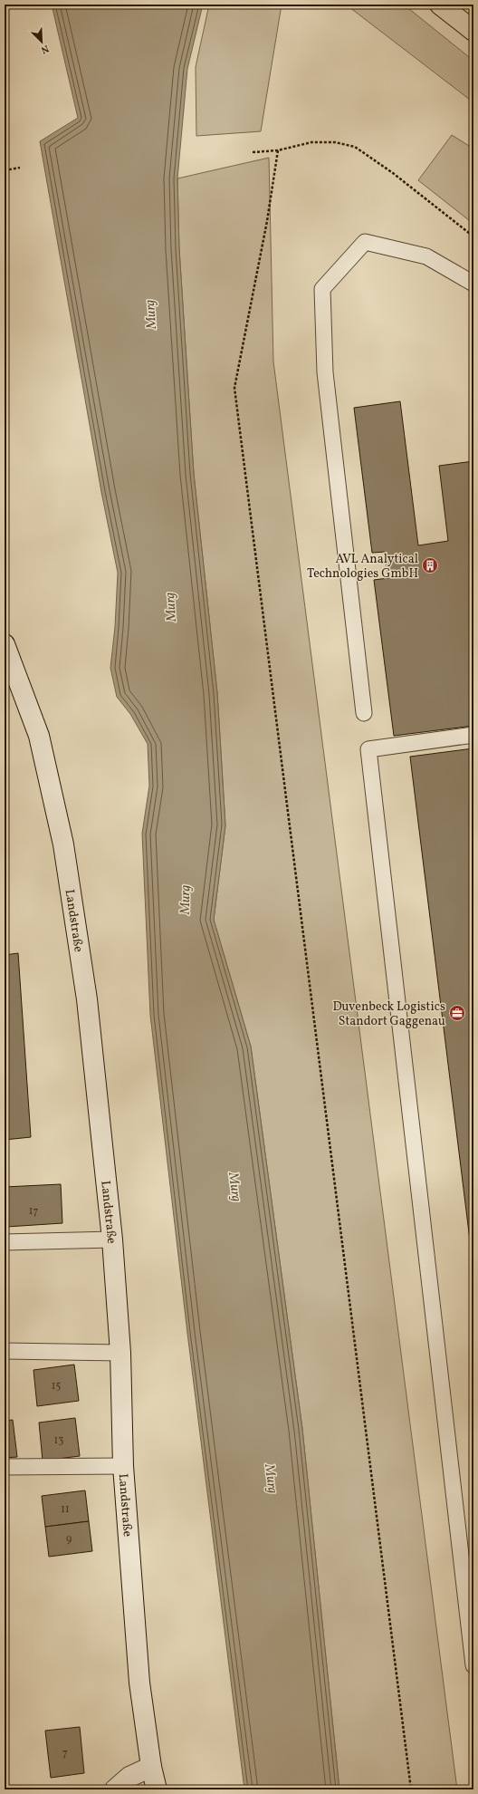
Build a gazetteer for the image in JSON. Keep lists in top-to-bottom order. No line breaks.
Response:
{"streets":{"street":["Landstraße"]},"water":["Murg"],"places":{"building":["AVL Analytical Technologies GmbH"],"office":["Duvenbeck Logistics Standort Gaggenau"]},"house_numbers":["17","15","13","11","9","7"],"north":"bottom right"}
